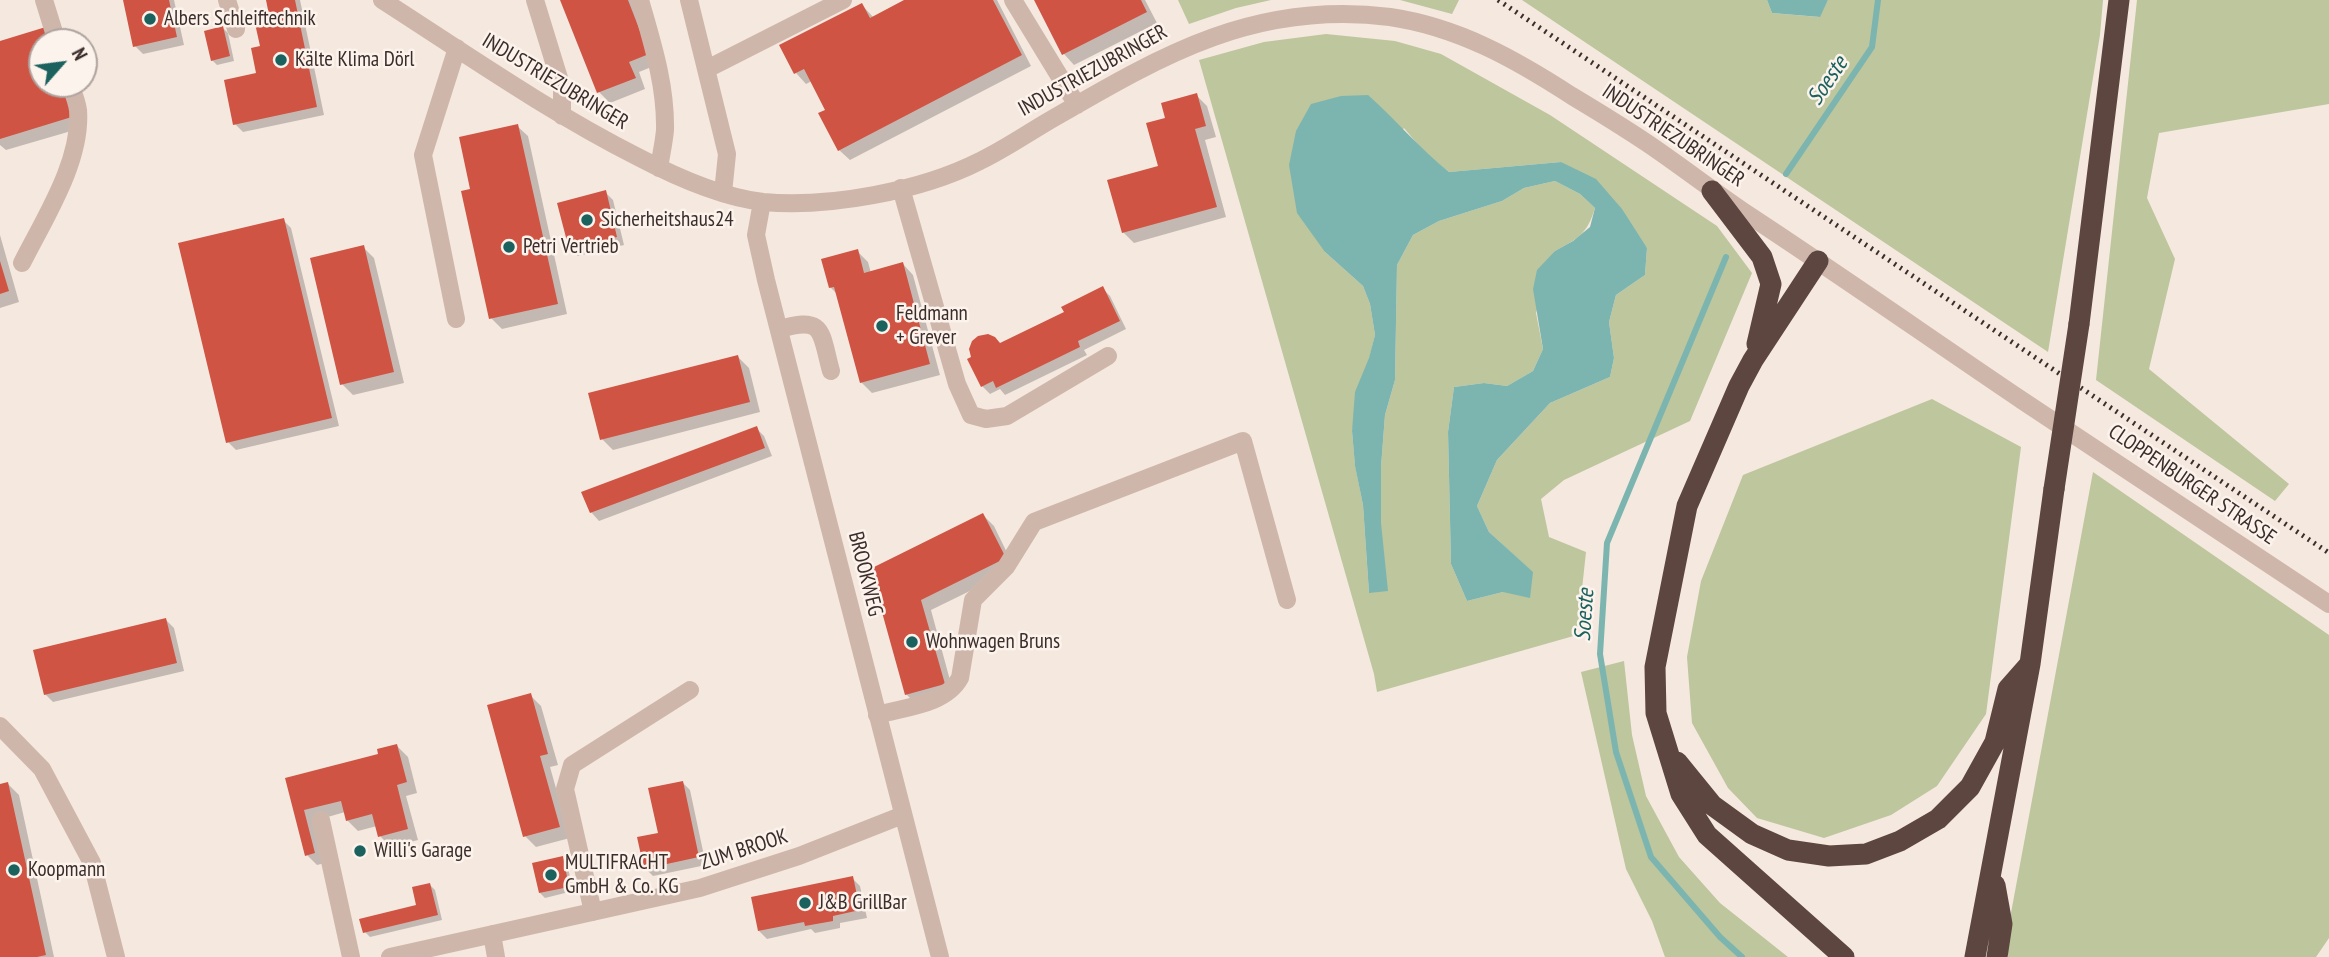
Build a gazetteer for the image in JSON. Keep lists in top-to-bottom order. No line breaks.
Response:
{"streets":{"street":["INDUSTRIEZUBRINGER","CLOPPENBURGER STRASSE","BROOKWEG","ZUM BROOK"]},"crossings":[["INDUSTRIEZUBRINGER","CLOPPENBURGER STRASSE"],["INDUSTRIEZUBRINGER","BROOKWEG"],["BROOKWEG","ZUM BROOK"]],"water":["Soeste"],"places":["Albers Schleiftechnik","Kälte Klima Dörl","Sicherheitshaus24","Petri Vertrieb","Feldmann + Grever","Wohnwagen Bruns","Willi's Garage","Koopmann","MULTIFRACHT GmbH & Co. KG","J&B GrillBar"],"north":"top right"}
